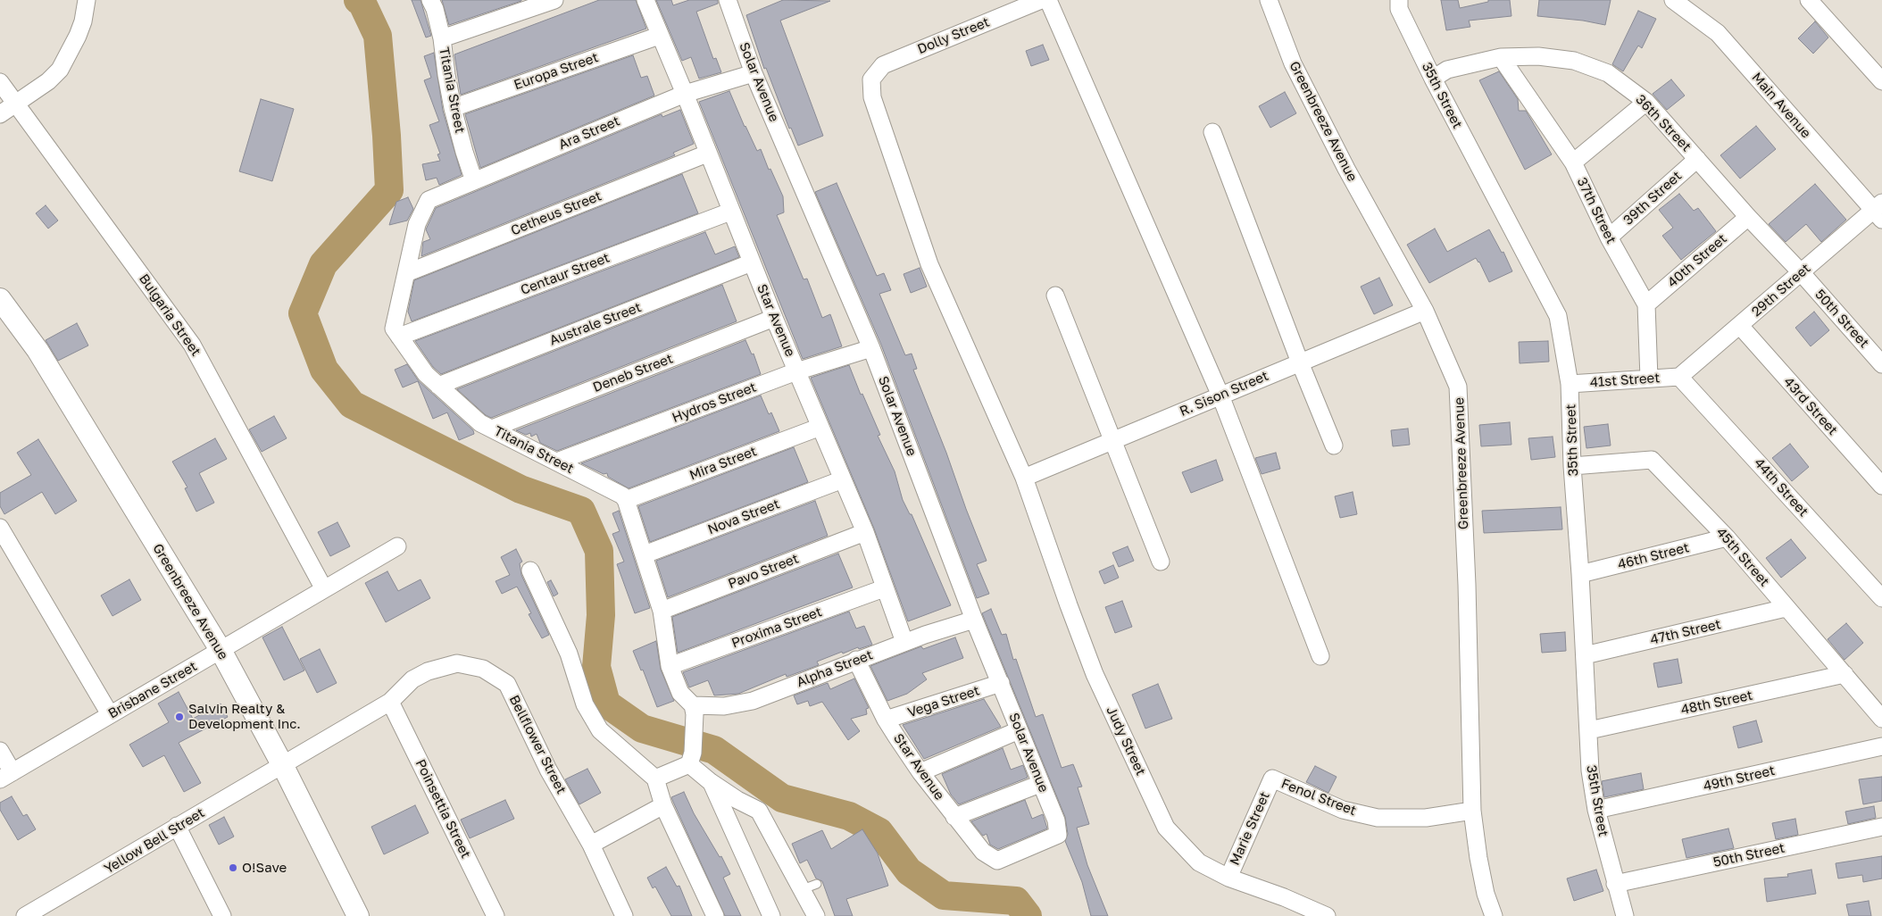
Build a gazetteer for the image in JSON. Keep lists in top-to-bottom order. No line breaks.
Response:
{"streets":{"street":["Dolly Street","Europa Street","Solar Avenue","Titania Street","35th Street","Main Avenue","Greenbreeze Avenue","36th Street","Ara Street","39th Street","37th Street","Cetheus Street","40th Street","Centaur Street","29th Street","Bulgaria Street","50th Street","Star Avenue","Australe Street","Deneb Street","41st Street","R. Sison Street","Hydros Street","43rd Street","Mira Street","44th Street","Nova Street","46th Street","45th Street","Pavo Street","Proxima Street","47th Street","Alpha Street","Brisbane Street","Vega Street","48th Street","Judy Street","Bellflower Street","49th Street","Fenol Street","Poinsettia Street","Marie Street","Yellow Bell Street"]},"crossings":[["Dolly Street","Judy Street"],["Europa Street","Titania Street"],["Europa Street","Star Avenue"],["Solar Avenue","Ara Street"],["Solar Avenue","Star Avenue"],["Solar Avenue","Hydros Street"],["Solar Avenue","Alpha Street"],["Solar Avenue","Vega Street"],["Titania Street","Ara Street"],["Titania Street","Cetheus Street"],["Titania Street","Centaur Street"],["Titania Street","Australe Street"],["Titania Street","Deneb Street"],["Titania Street","Hydros Street"],["Titania Street","Mira Street"],["35th Street","36th Street"],["35th Street","50th Street"],["35th Street","41st Street"],["35th Street","46th Street"],["35th Street","45th Street"],["35th Street","47th Street"],["35th Street","48th Street"],["35th Street","49th Street"],["Main Avenue","29th Street"],["Greenbreeze Avenue","R. Sison Street"],["Greenbreeze Avenue","Brisbane Street"],["Greenbreeze Avenue","Bellflower Street"],["Greenbreeze Avenue","Fenol Street"],["Greenbreeze Avenue","Yellow Bell Street"],["36th Street","39th Street"],["36th Street","37th Street"],["36th Street","40th Street"],["36th Street","29th Street"],["36th Street","50th Street"],["Ara Street","Star Avenue"],["39th Street","37th Street"],["37th Street","40th Street"],["37th Street","41st Street"],["Cetheus Street","Star Avenue"],["Centaur Street","Star Avenue"],["29th Street","50th Street"],["29th Street","41st Street"],["29th Street","43rd Street"],["29th Street","44th Street"],["Bulgaria Street","Brisbane Street"],["Star Avenue","Australe Street"],["Star Avenue","Deneb Street"],["Star Avenue","Hydros Street"],["Star Avenue","Mira Street"],["Star Avenue","Nova Street"],["Star Avenue","Pavo Street"],["Star Avenue","Proxima Street"],["Star Avenue","Alpha Street"],["Star Avenue","Vega Street"],["41st Street","44th Street"],["R. Sison Street","Judy Street"],["46th Street","45th Street"],["45th Street","47th Street"],["45th Street","48th Street"],["Judy Street","Marie Street"],["Bellflower Street","Poinsettia Street"],["Bellflower Street","Yellow Bell Street"],["Fenol Street","Marie Street"]],"places":["Salvin Realty & Development Inc.","O!Save"]}
